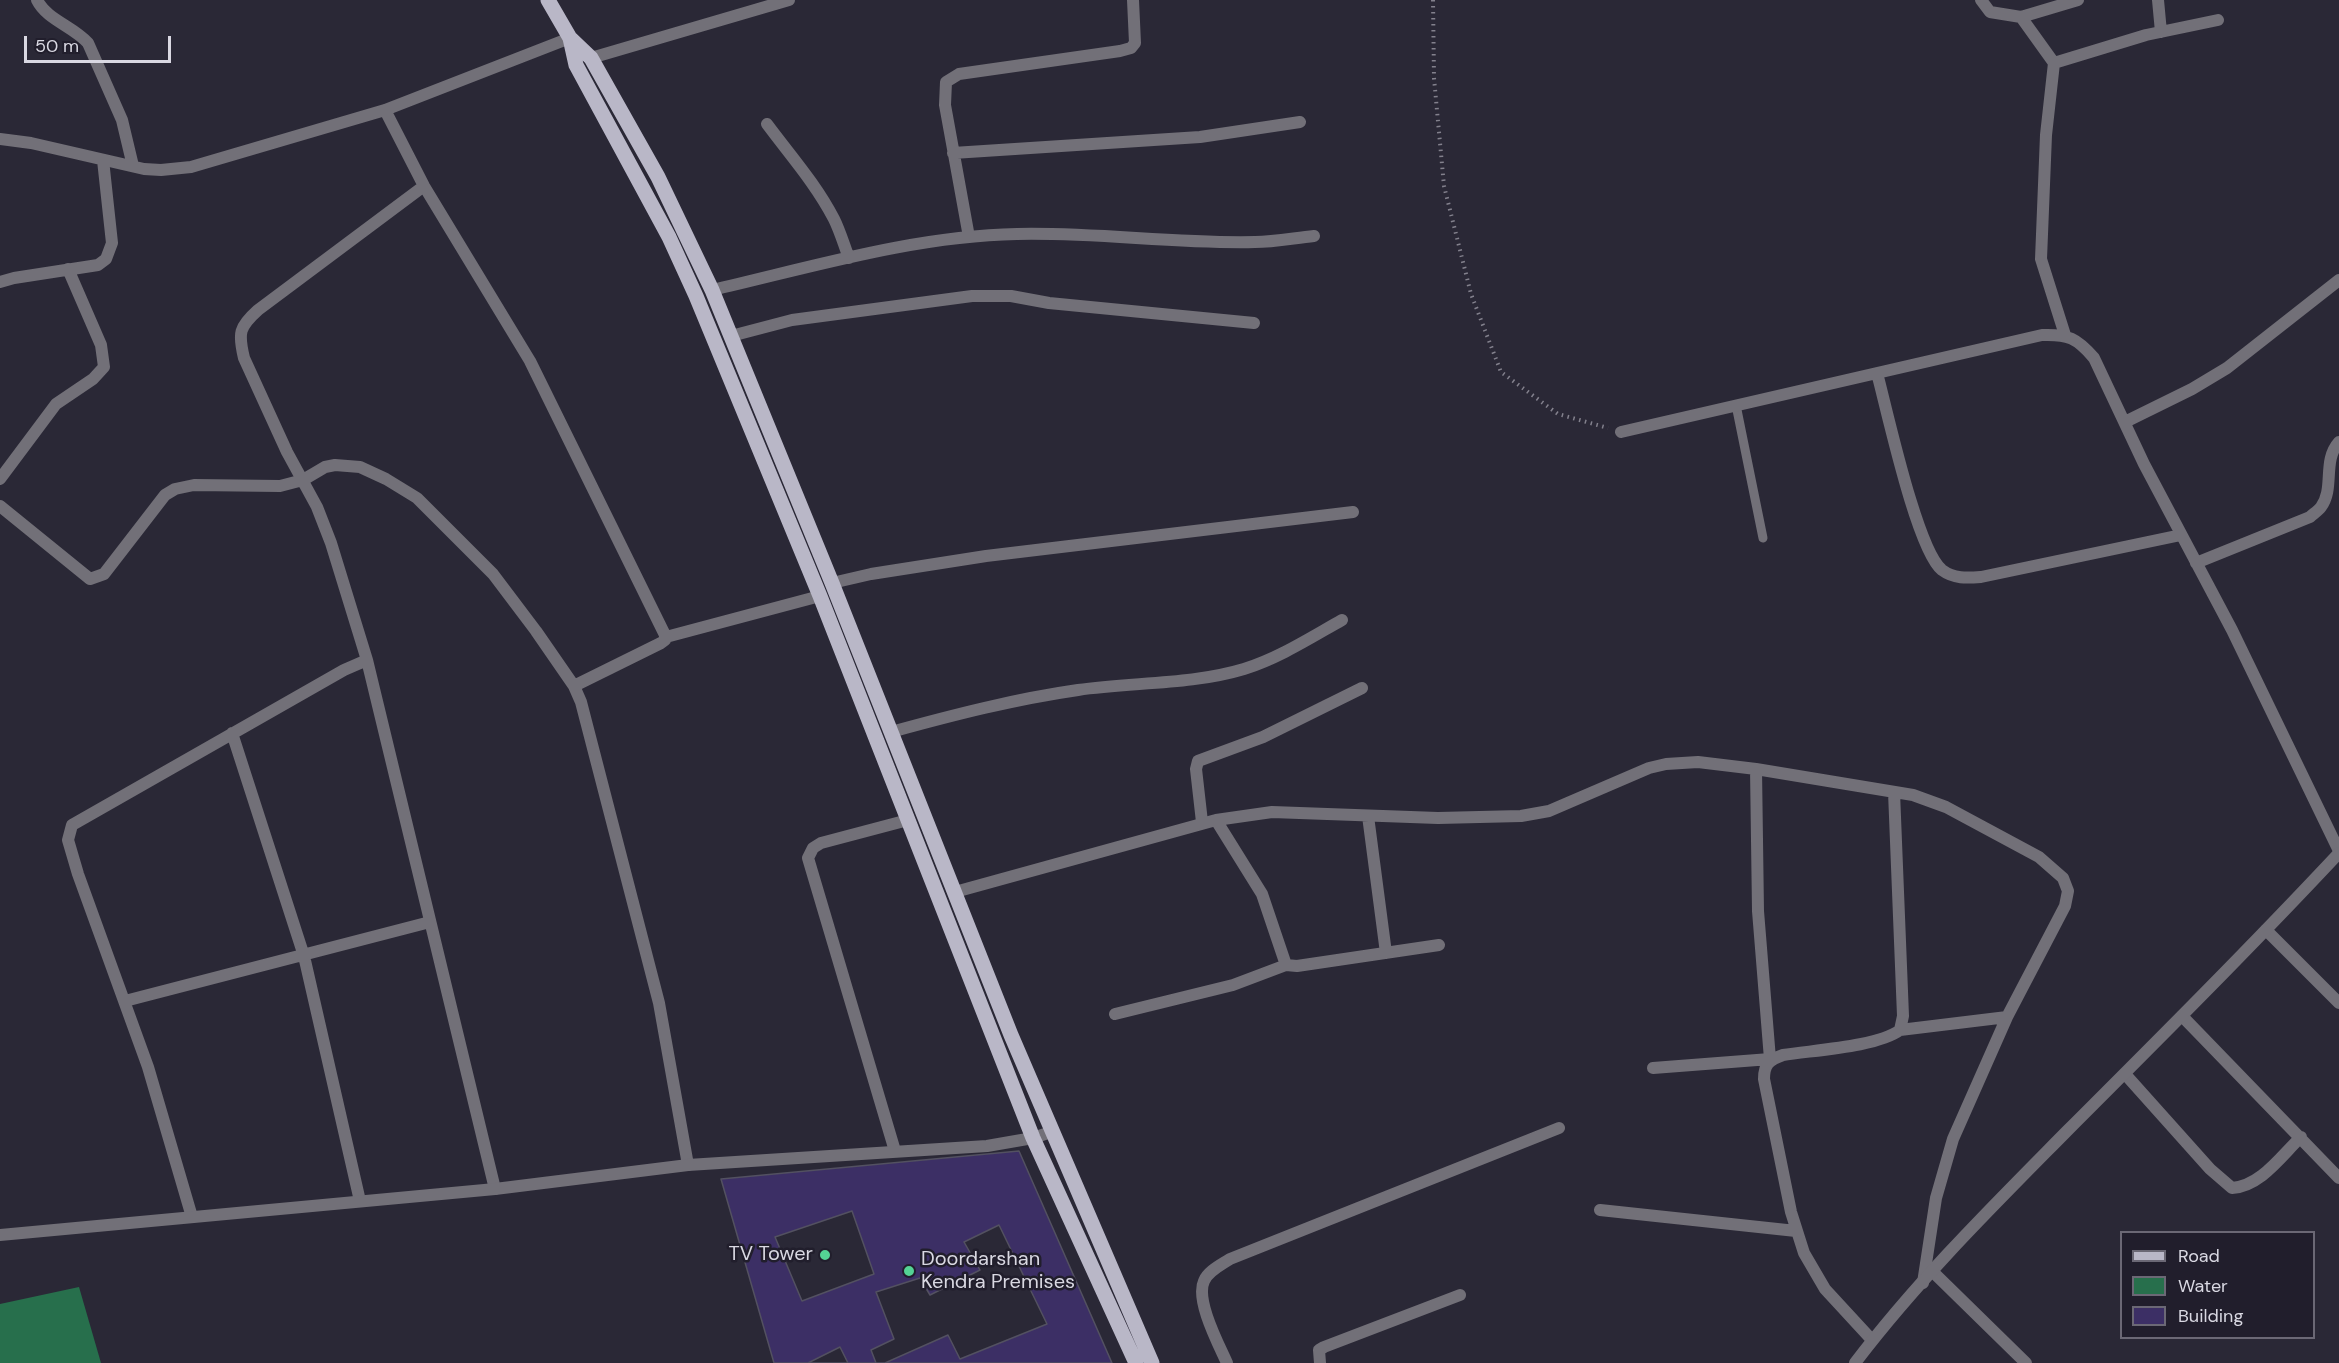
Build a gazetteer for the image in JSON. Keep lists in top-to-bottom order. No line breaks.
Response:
{"places":["TV Tower","Doordarshan Kendra Premises"],"legend":["Road","Water","Building"],"scale_bar":"50 m"}
